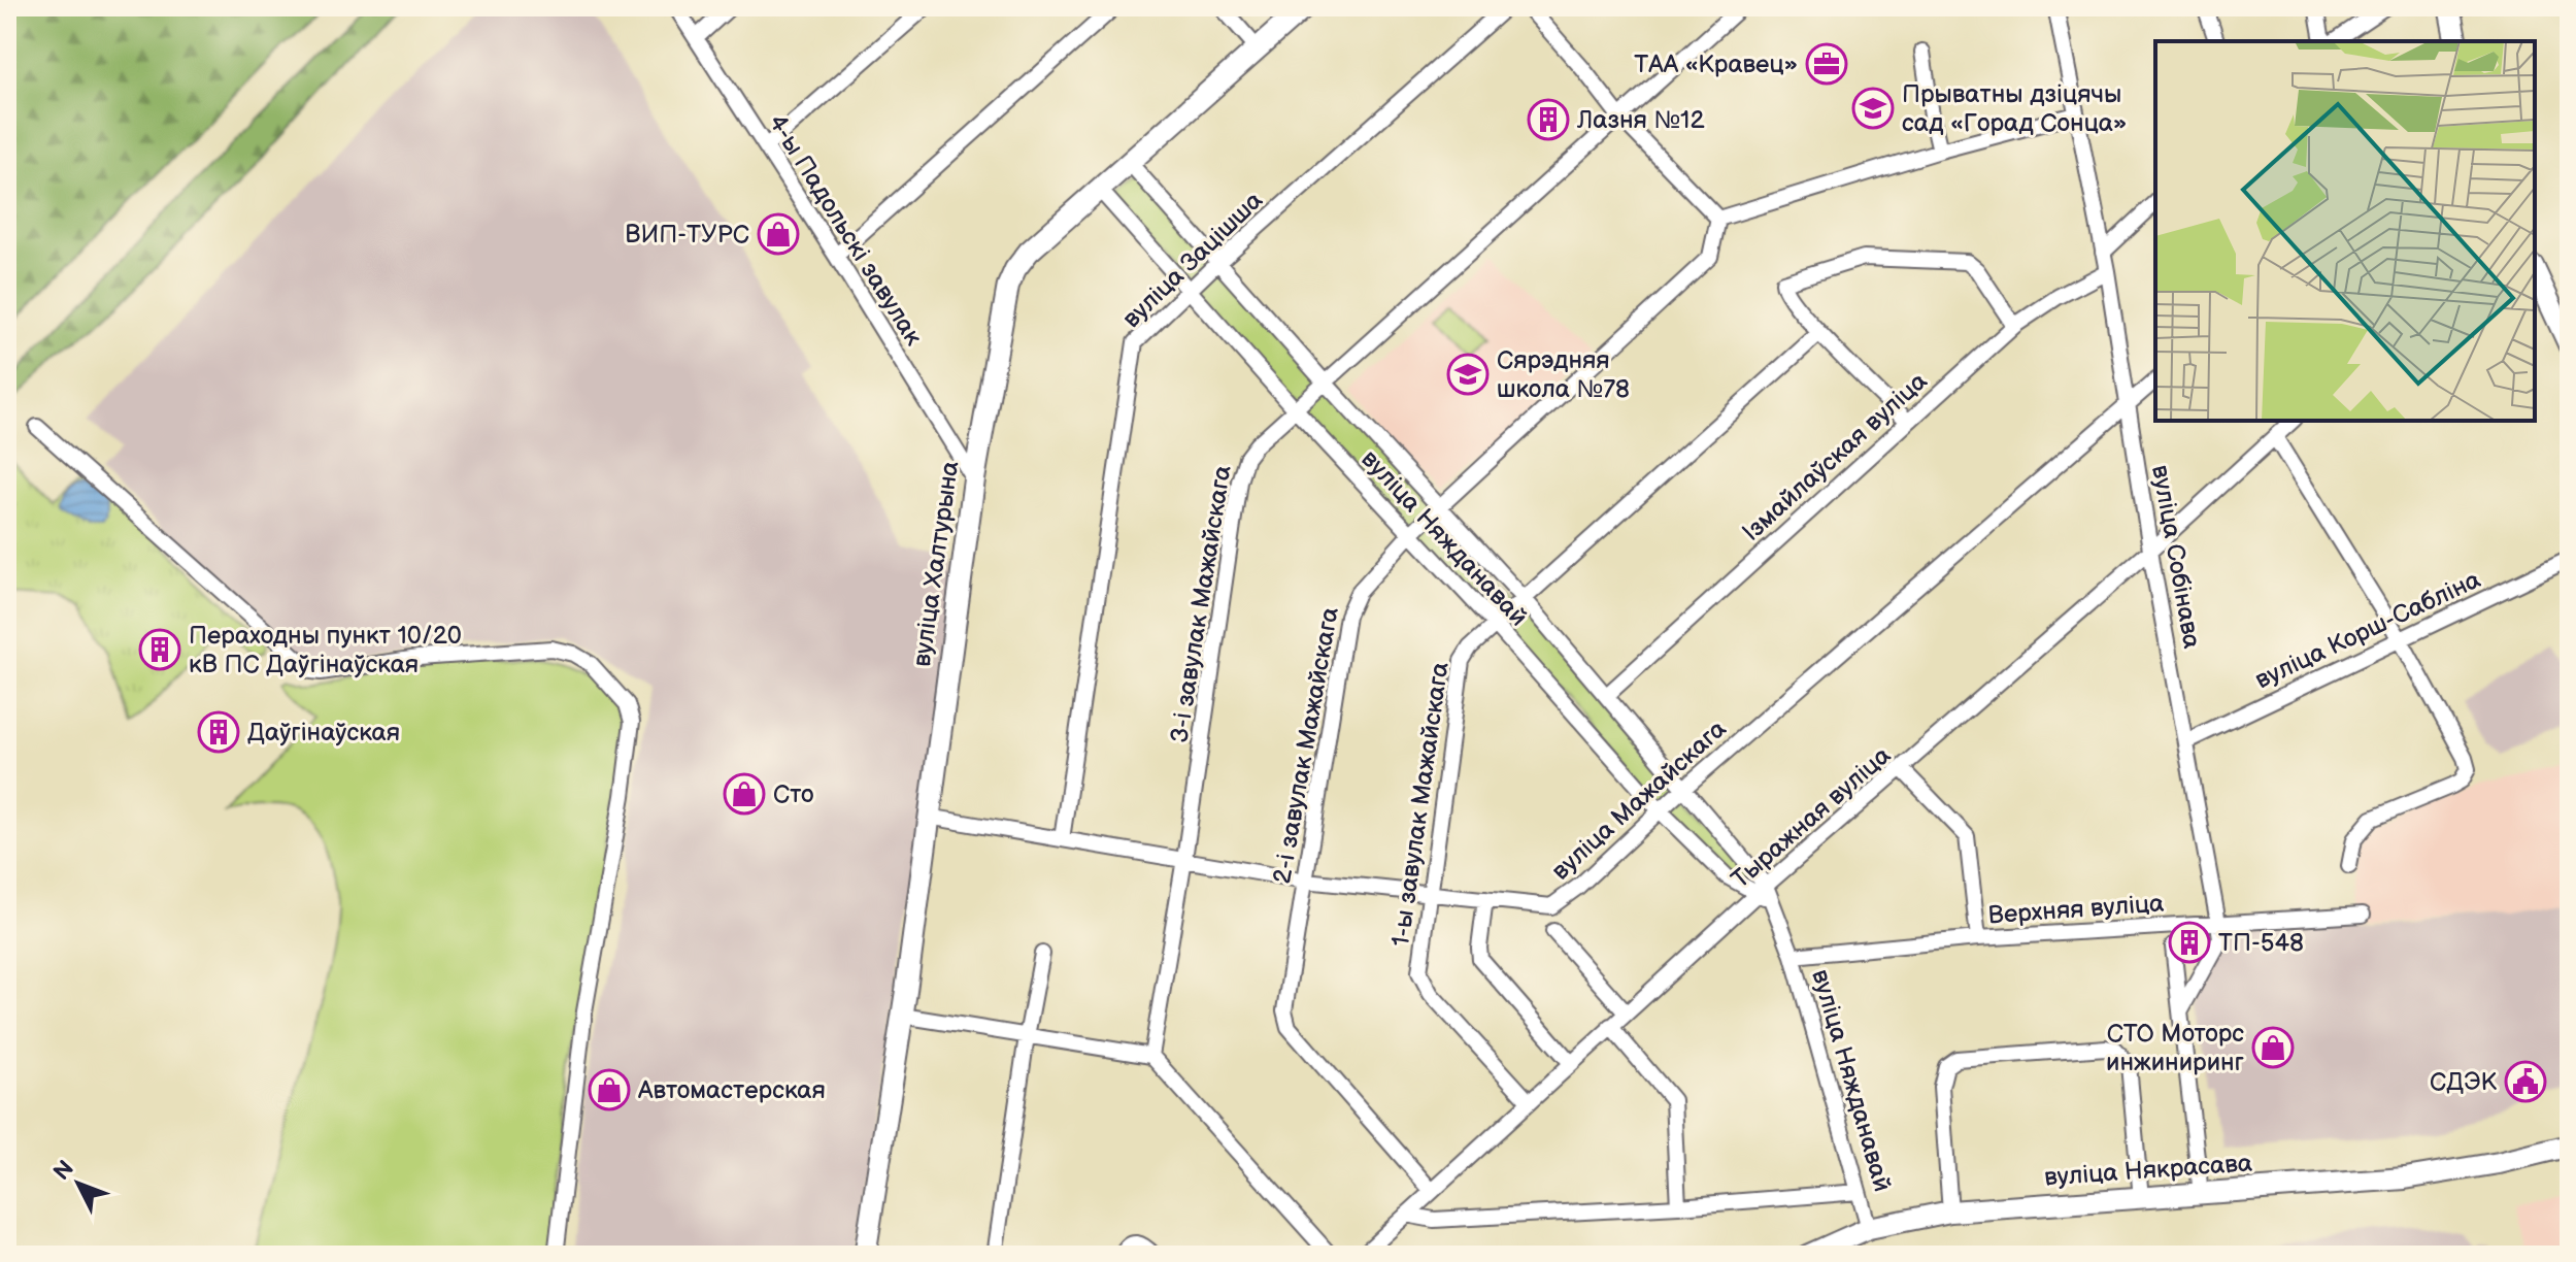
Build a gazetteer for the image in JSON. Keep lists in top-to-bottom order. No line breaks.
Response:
{"streets":{"street":["4-ы Падольскі завулак","вуліца Зацішша","Ізмайлаўская вуліца","вуліца Няжданавай","вуліца Собінава","вуліца Халтурына","3-і завулак Мажайскага","вуліца Корш-Сабліна","2-і завулак Мажайскага","вуліца Мажайскага","1-ы завулак Мажайскага","Тыражная вуліца","Верхняя вуліца","вуліца Някрасава"]},"crossings":[["4-ы Падольскі завулак","вуліца Халтурына"],["вуліца Зацішша","вуліца Няжданавай"],["вуліца Зацішша","вуліца Мажайскага"],["Ізмайлаўская вуліца","вуліца Няжданавай"],["Ізмайлаўская вуліца","вуліца Собінава"],["вуліца Няжданавай","вуліца Халтурына"],["вуліца Няжданавай","3-і завулак Мажайскага"],["вуліца Няжданавай","2-і завулак Мажайскага"],["вуліца Няжданавай","вуліца Мажайскага"],["вуліца Няжданавай","1-ы завулак Мажайскага"],["вуліца Няжданавай","Тыражная вуліца"],["вуліца Няжданавай","Верхняя вуліца"],["вуліца Няжданавай","вуліца Някрасава"],["вуліца Собінава","вуліца Корш-Сабліна"],["вуліца Собінава","вуліца Мажайскага"],["вуліца Собінава","Тыражная вуліца"],["вуліца Собінава","Верхняя вуліца"],["вуліца Халтурына","вуліца Мажайскага"],["3-і завулак Мажайскага","вуліца Мажайскага"],["2-і завулак Мажайскага","вуліца Мажайскага"],["2-і завулак Мажайскага","Тыражная вуліца"],["вуліца Мажайскага","1-ы завулак Мажайскага"],["1-ы завулак Мажайскага","Тыражная вуліца"]],"places":{"office":["ТАА «Кравец»"],"school or university":["Прыватны дзіцячы сад «Горад Сонца»","Сярэдняя школа №78"],"building":["Лазня №12","Пераходны пункт 10/20 кВ ПС Даўгінаўская","Даўгінаўская","ТП-548"],"shop":["ВИП-ТУРС","Сто","СТО Моторс инжиниринг","Автомастерская"],"public building":["СДЭК"]},"north":"top left"}
